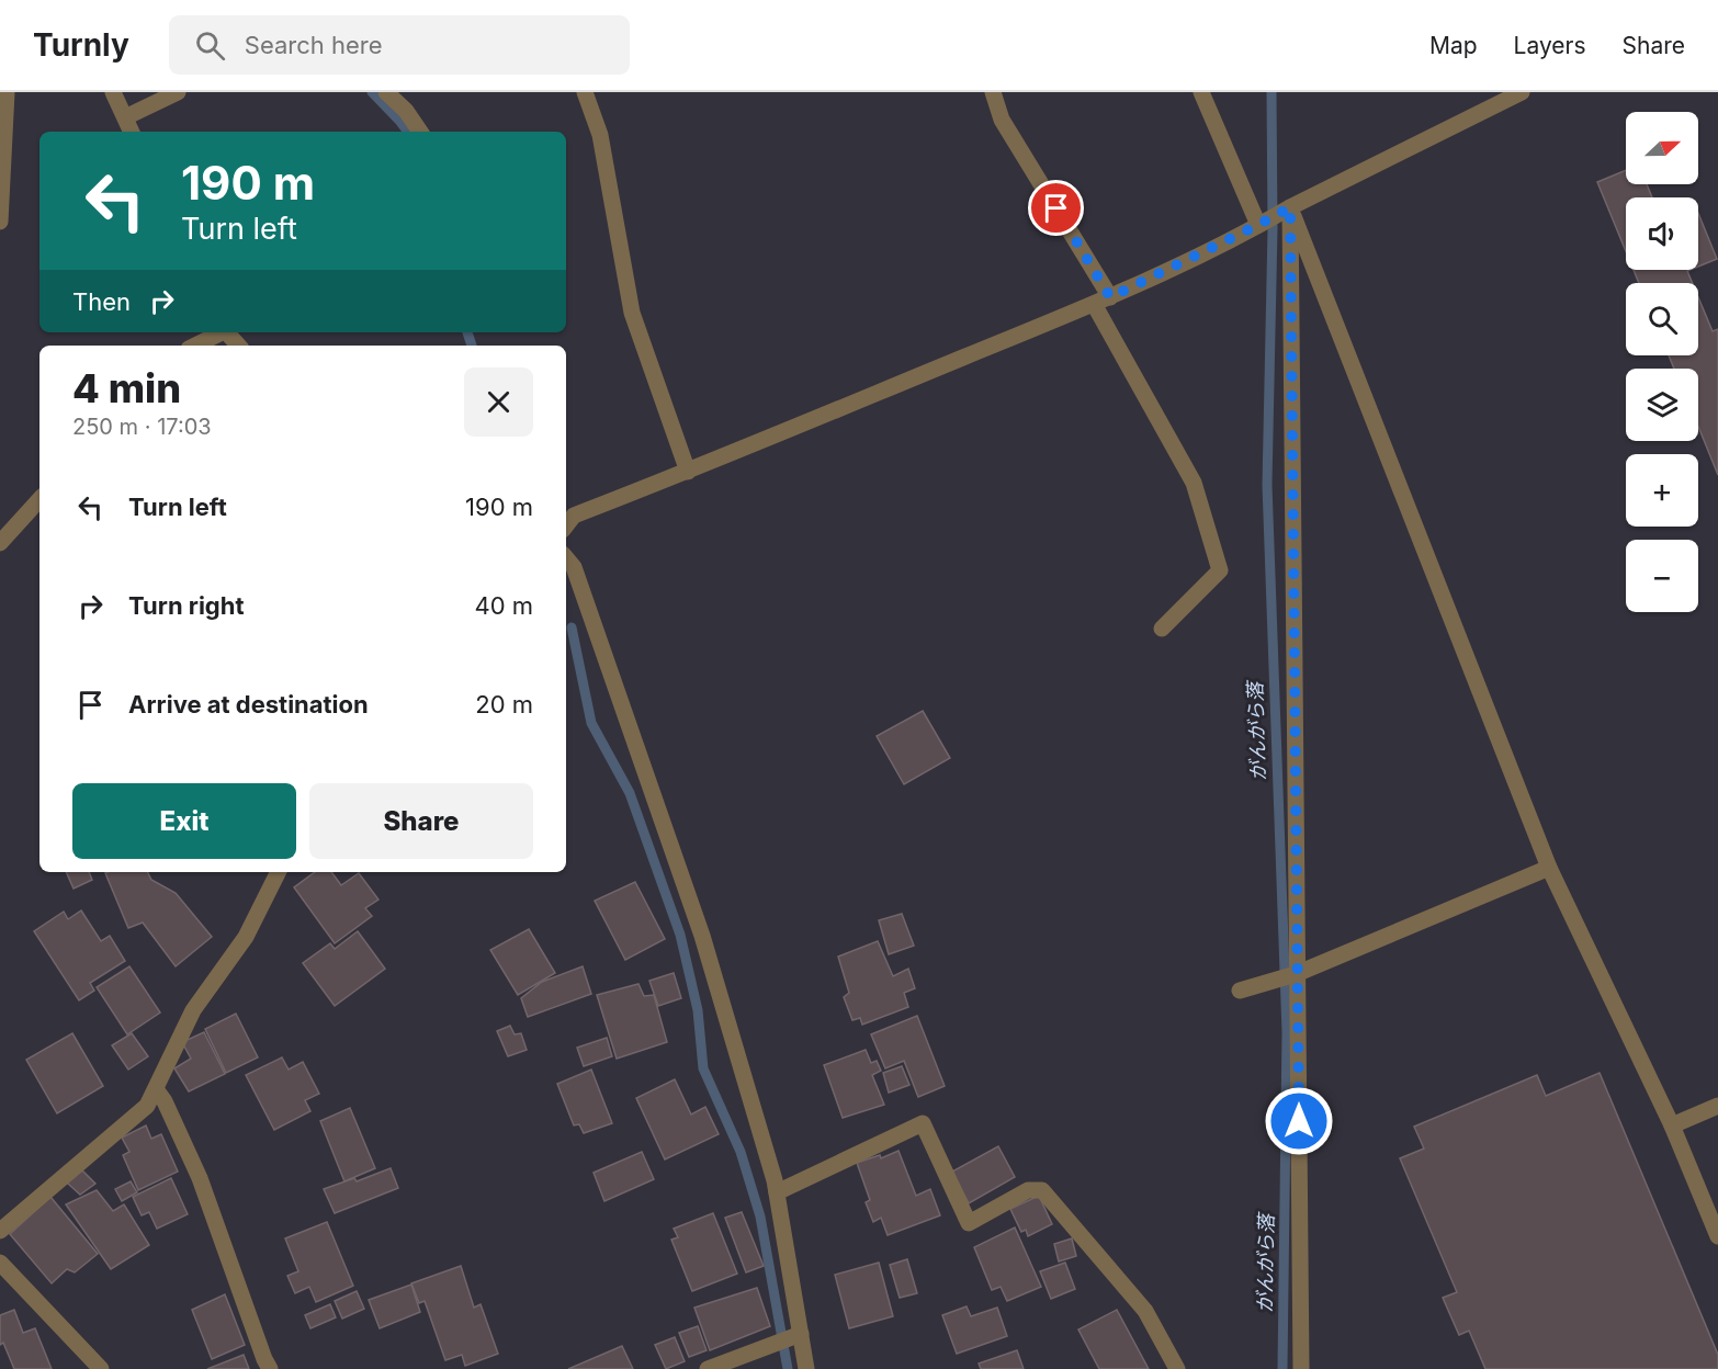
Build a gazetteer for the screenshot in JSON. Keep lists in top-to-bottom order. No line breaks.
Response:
{"water":["がんがら落"],"north":"right","page":{"header":"Turnly","search":"Search here","nav":["Map","Layers","Share"],"map_buttons":["+","−"],"turn":["190 m","Turn left"],"then":"Then","heading":["4 min","250 m · 17:03"],"list":[{"name":"Turn left","value":"190 m"},{"name":"Turn right","value":"40 m"},{"name":"Arrive at destination","value":"20 m"}],"buttons":["Exit","Share"]}}
